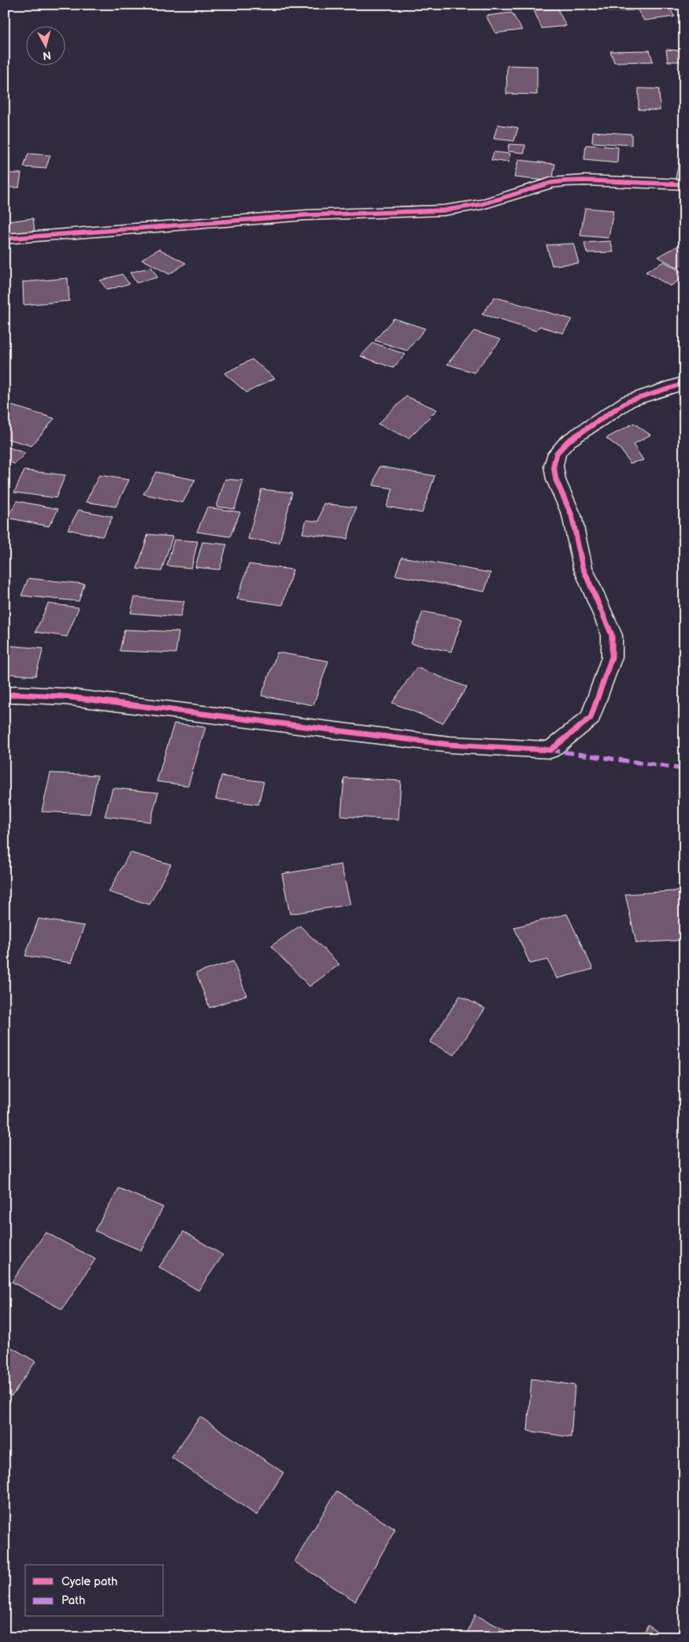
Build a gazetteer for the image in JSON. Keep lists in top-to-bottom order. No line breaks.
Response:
{"legend":["Cycle path","Path"],"north":"bottom"}
